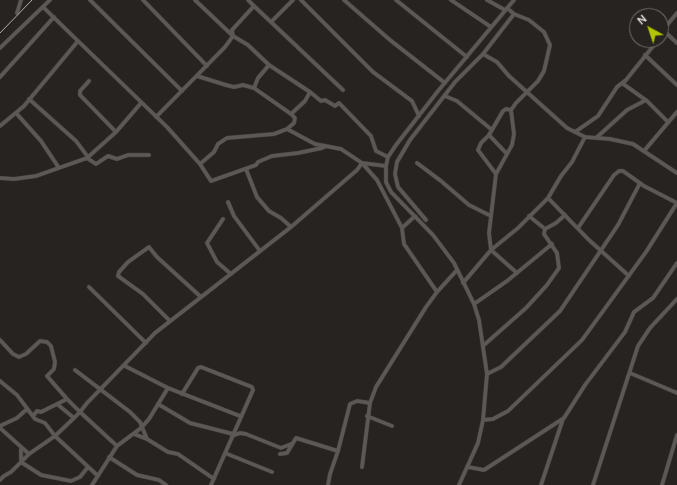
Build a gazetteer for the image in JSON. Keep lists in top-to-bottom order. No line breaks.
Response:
{"north":"top left"}
